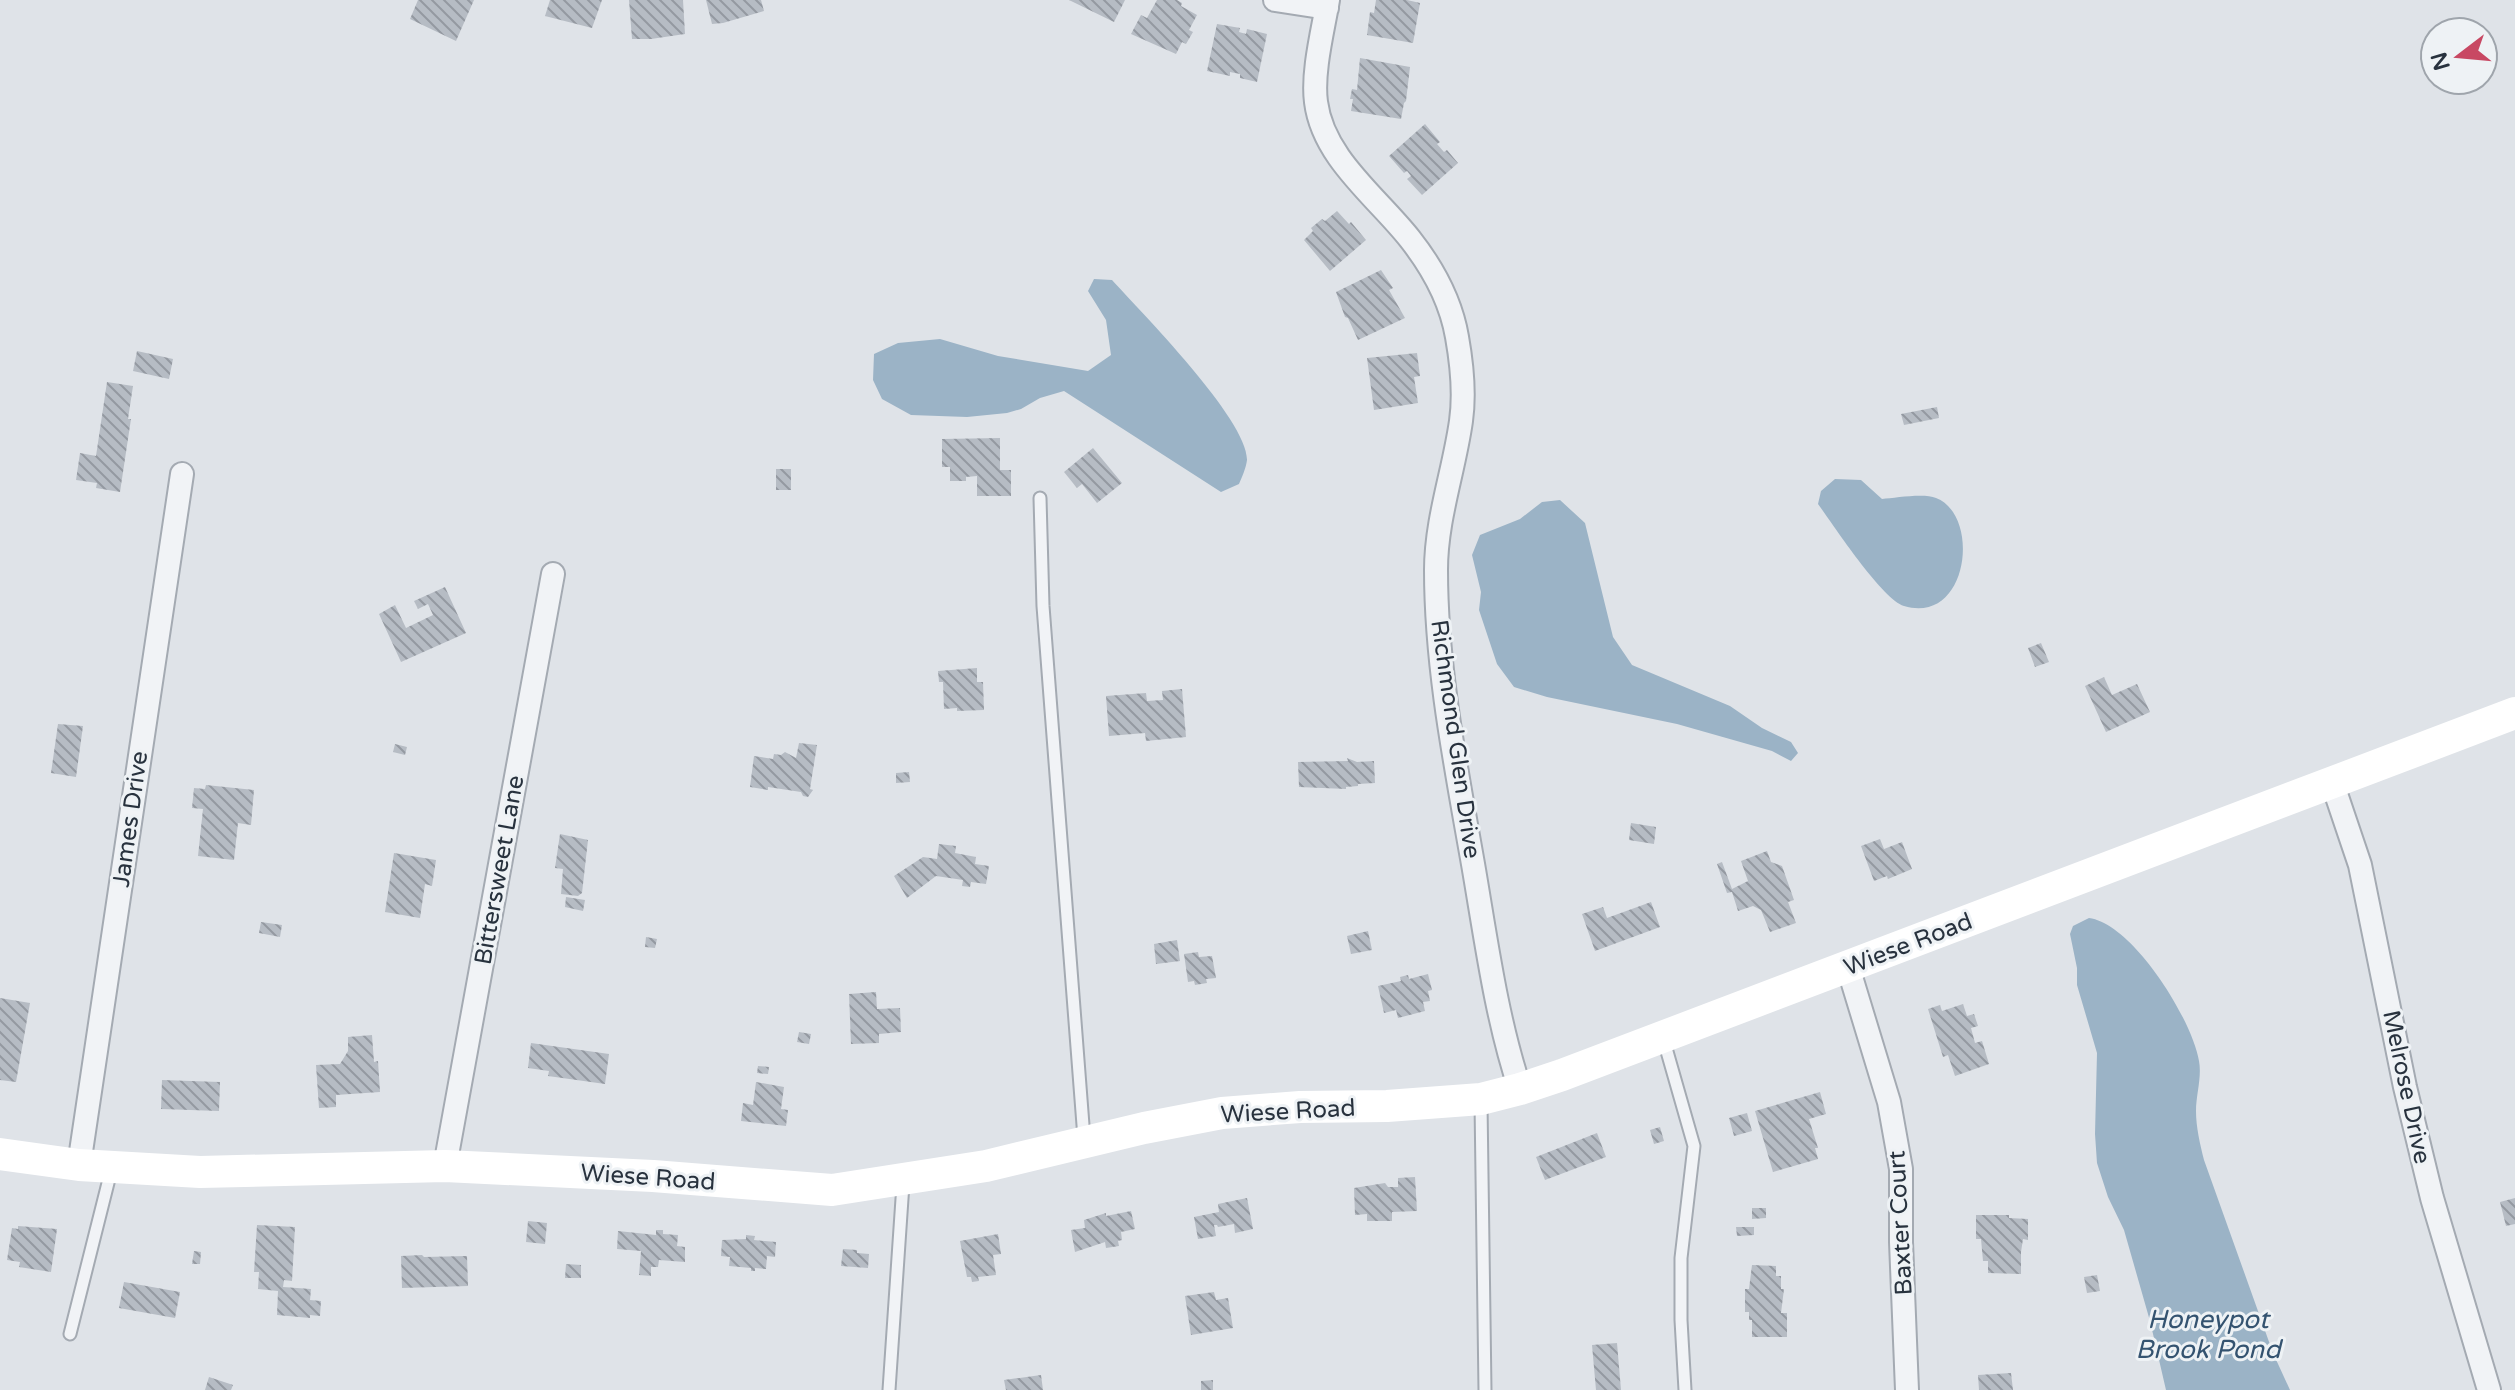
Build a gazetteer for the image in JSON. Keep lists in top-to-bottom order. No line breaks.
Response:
{"streets":{"street":["Richmond Glen Drive","James Drive","Bittersweet Lane","Wiese Road","Melrose Drive","Baxter Court"]},"crossings":[["Richmond Glen Drive","Wiese Road"],["James Drive","Wiese Road"],["Bittersweet Lane","Wiese Road"],["Wiese Road","Melrose Drive"],["Wiese Road","Baxter Court"]],"water":["Honeypot Brook Pond"],"north":"left"}
